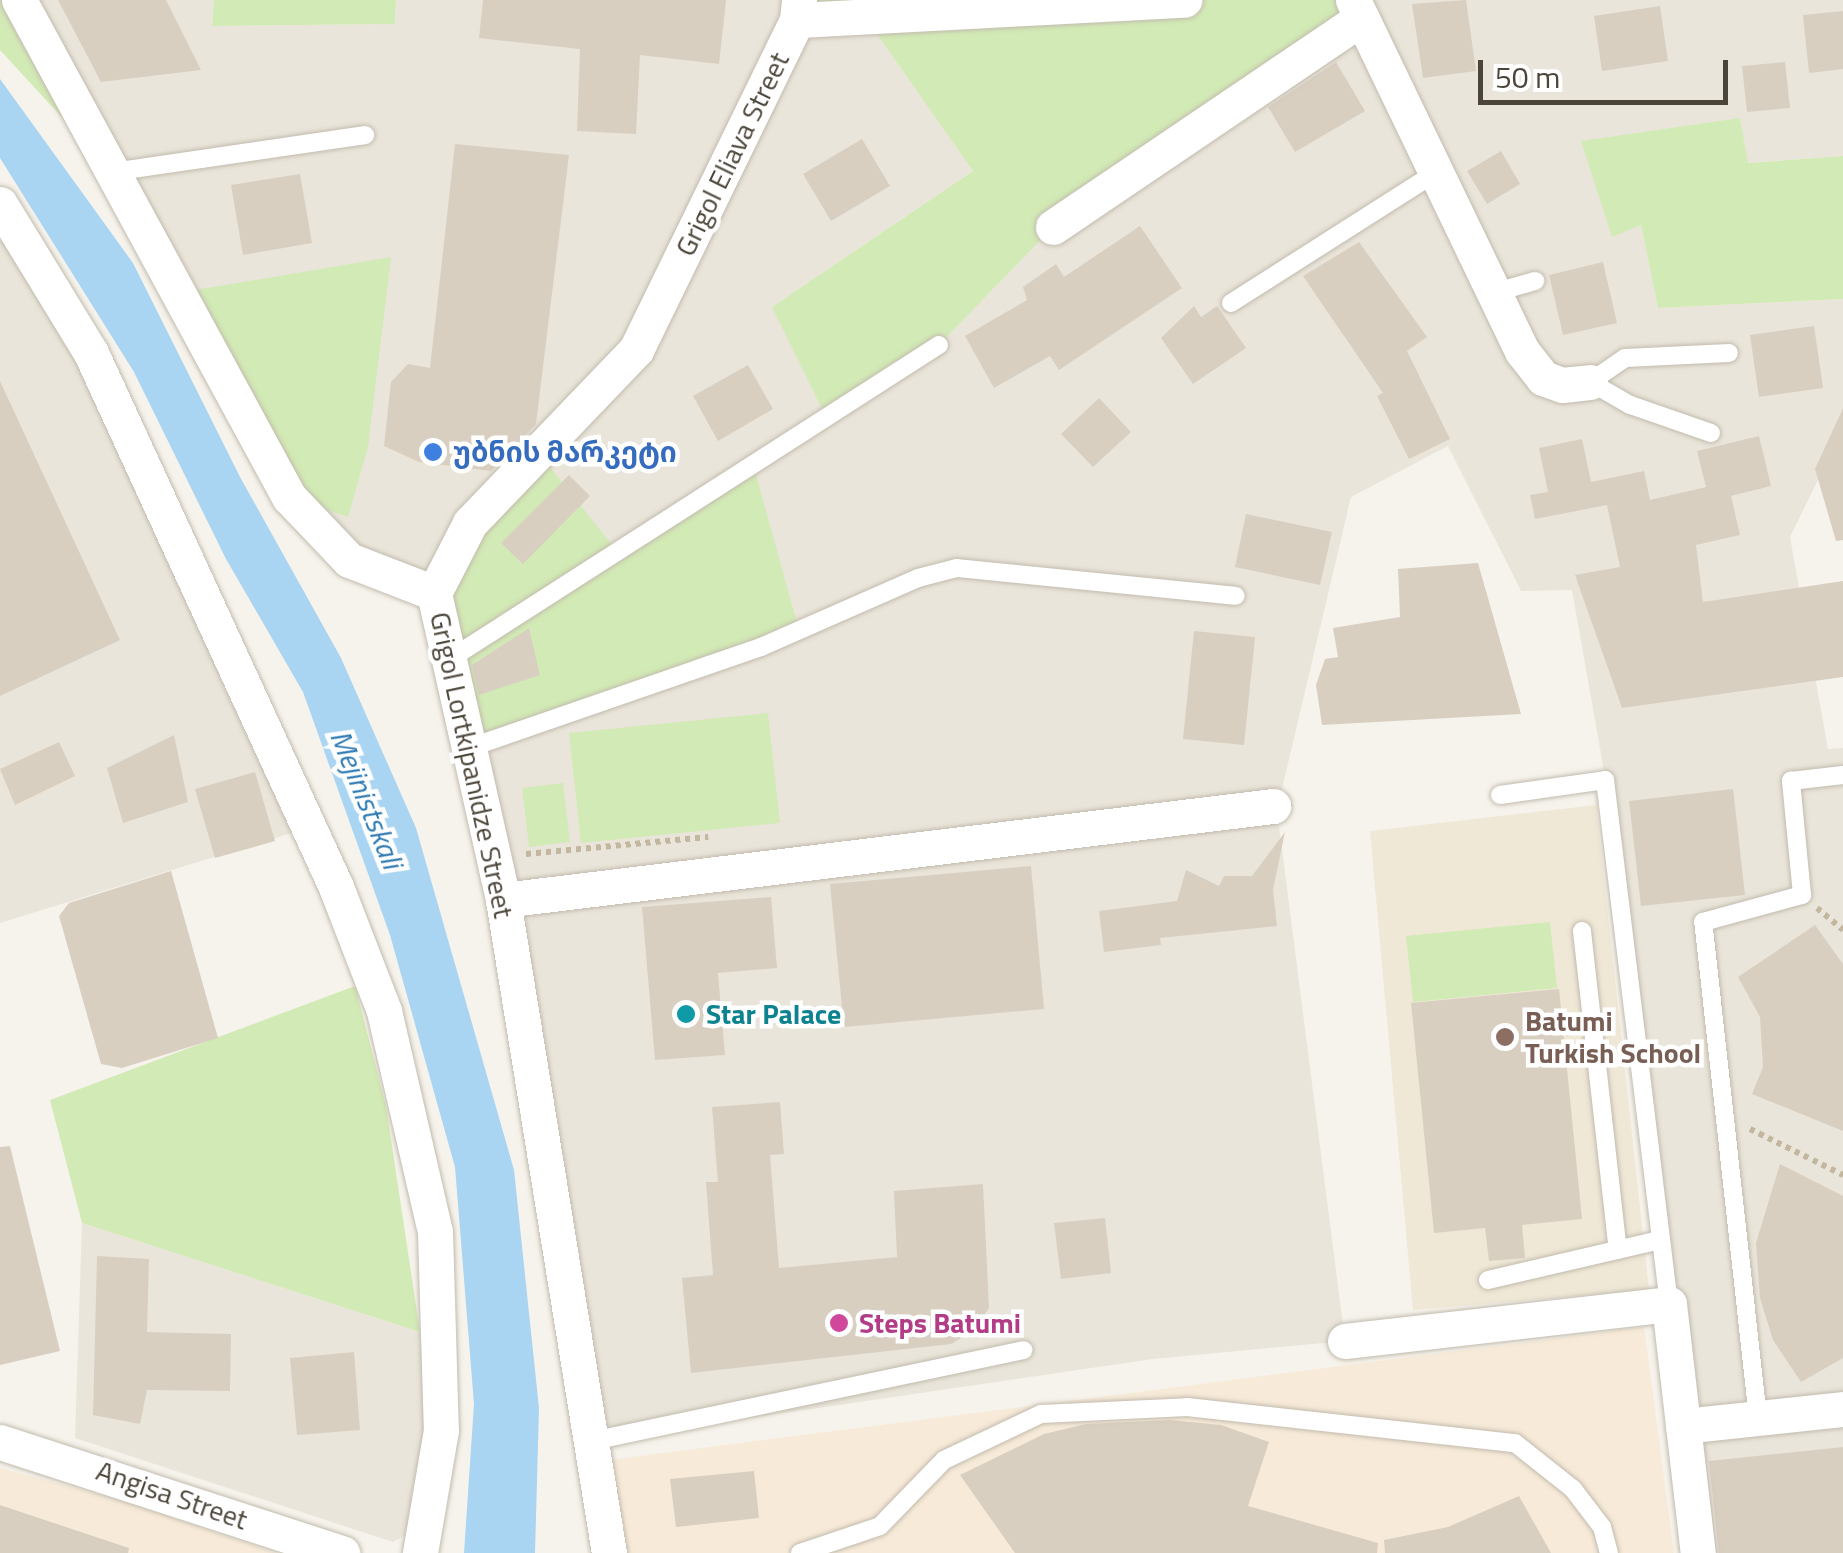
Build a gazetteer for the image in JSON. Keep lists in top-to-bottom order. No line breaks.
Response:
{"streets":{"street":["Grigol Eliava Street","Grigol Lortkipanidze Street","Angisa Street"]},"crossings":[["Grigol Eliava Street","Grigol Lortkipanidze Street"]],"water":["Mejinistskali"],"places":["უბნის მარკეტი","Star Palace","Batumi Turkish School","Steps Batumi"],"scale_bar":"50 m"}
